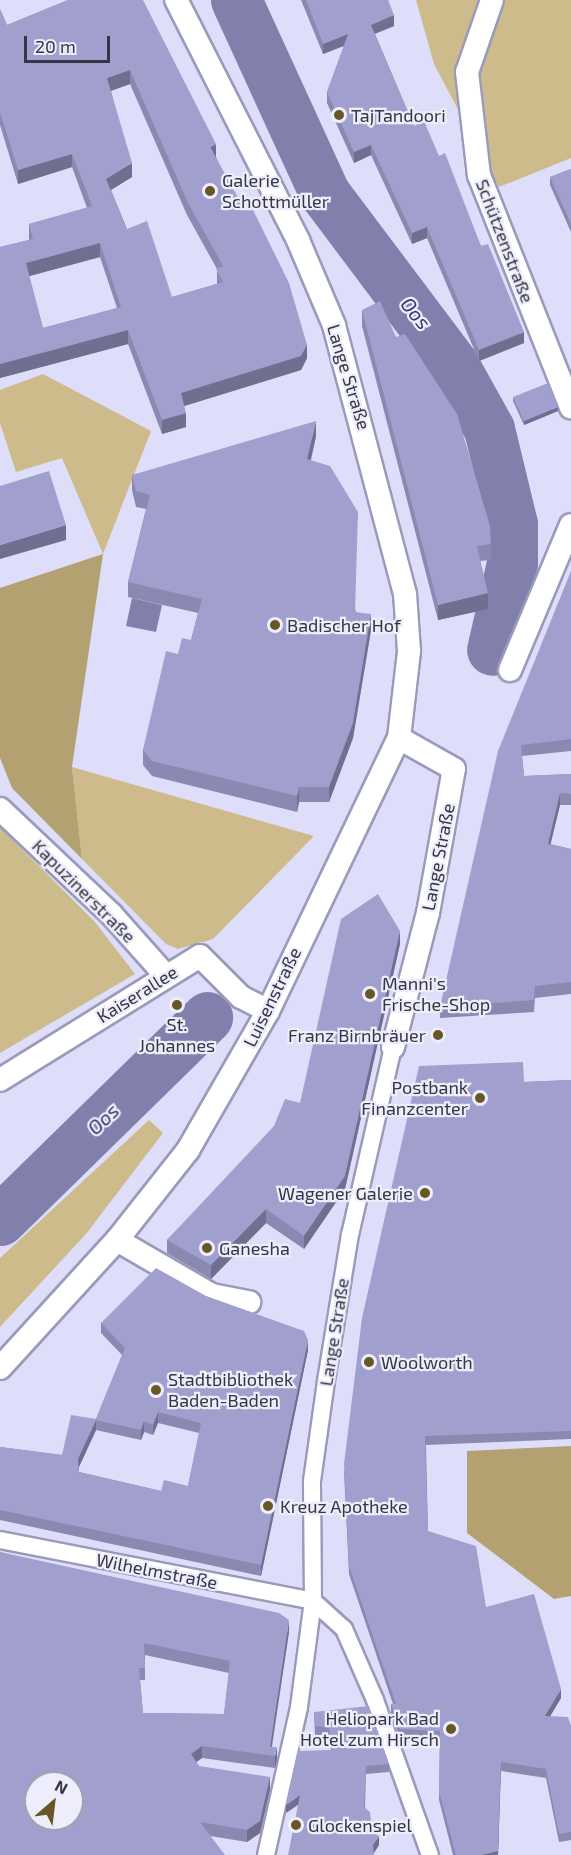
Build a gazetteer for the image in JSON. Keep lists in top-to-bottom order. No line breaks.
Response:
{"streets":{"street":["Schützenstraße","Lange Straße","Kapuzinerstraße","Kaiserallee","Luisenstraße","Wilhelmstraße"]},"crossings":[["Lange Straße","Luisenstraße"],["Lange Straße","Wilhelmstraße"],["Kapuzinerstraße","Kaiserallee"],["Kaiserallee","Luisenstraße"]],"water":["Oos"],"places":["TajTandoori","Galerie Schottmüller","Badischer Hof","Manni's Frische-Shop","St. Johannes","Franz Birnbräuer","Postbank Finanzcenter","Wagener Galerie","Ganesha","Woolworth","Stadtbibliothek Baden-Baden","Kreuz Apotheke","Heliopark Bad Hotel zum Hirsch","Glockenspiel"],"scale_bar":"20 m","north":"top right"}
